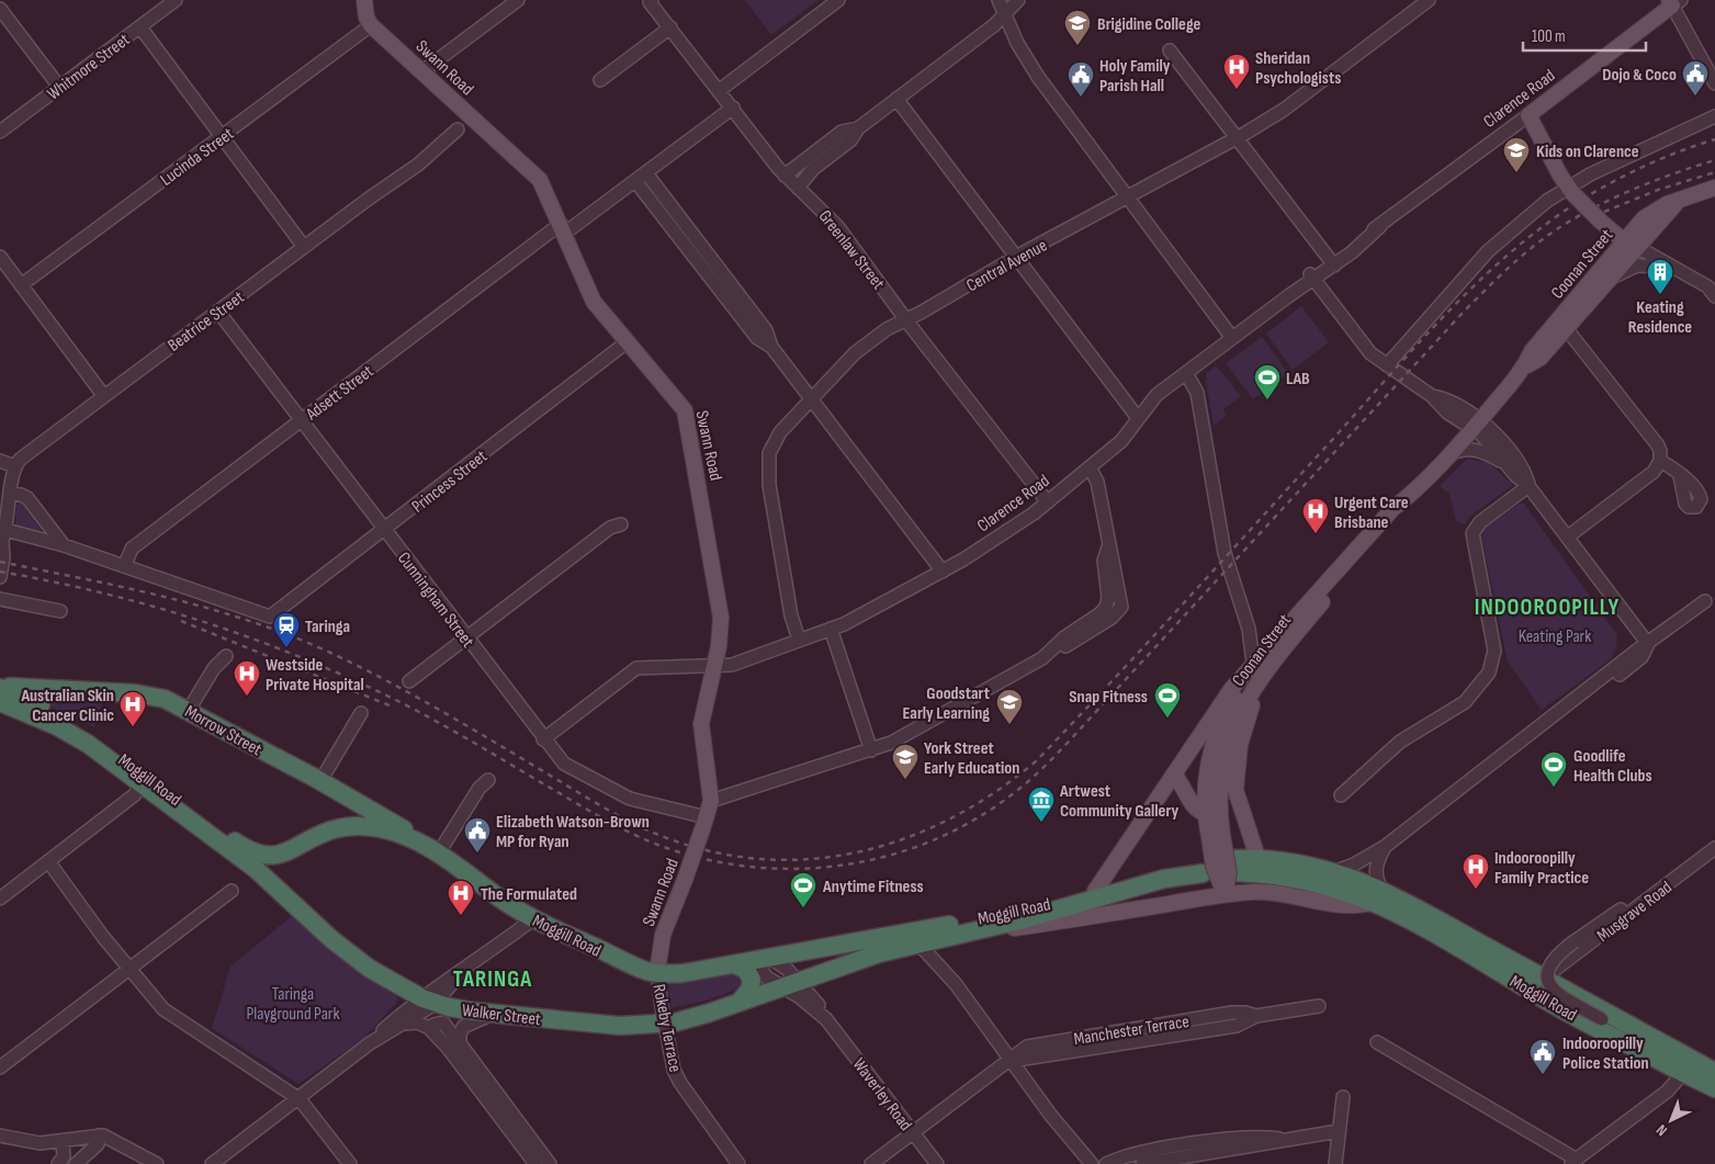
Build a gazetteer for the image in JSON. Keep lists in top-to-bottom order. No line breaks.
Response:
{"streets":{"highway":["Morrow Street","Moggill Road","Walker Street"],"main road":["Swann Road","Clarence Road","Coonan Street"],"street":["Whitmore Street","Lucinda Street","Greenlaw Street","Central Avenue","Beatrice Street","Adsett Street","Princess Street","Cunningham Street","Musgrave Road","Rokeby Terrace","Manchester Terrace","Waverley Road"]},"crossings":[["Swann Road","Clarence Road"],["Swann Road","Lucinda Street"],["Swann Road","Adsett Street"],["Swann Road","Princess Street"],["Swann Road","Cunningham Street"],["Swann Road","Moggill Road"],["Swann Road","Rokeby Terrace"],["Clarence Road","Greenlaw Street"],["Clarence Road","Central Avenue"],["Clarence Road","Cunningham Street"],["Greenlaw Street","Central Avenue"],["Greenlaw Street","Adsett Street"],["Coonan Street","Moggill Road"],["Beatrice Street","Cunningham Street"],["Adsett Street","Princess Street"],["Adsett Street","Cunningham Street"],["Princess Street","Cunningham Street"],["Morrow Street","Moggill Road"],["Moggill Road","Musgrave Road"],["Moggill Road","Walker Street"],["Moggill Road","Rokeby Terrace"],["Moggill Road","Waverley Road"],["Manchester Terrace","Waverley Road"]],"districts":["INDOOROOPILLY","TARINGA"],"parks":["Keating Park","Taringa Playground Park"],"places":{"school or university":["Brigidine College","Kids on Clarence","Goodstart Early Learning","York Street Early Education"],"hospital":["Sheridan Psychologists","Urgent Care Brisbane","Westside Private Hospital","Australian Skin Cancer Clinic","Indooroopilly Family Practice","The Formulated"],"public building":["Dojo & Coco","Holy Family Parish Hall","Elizabeth Watson-Brown MP for Ryan","Indooroopilly Police Station"],"building":["Keating Residence"],"sports":["LAB","Snap Fitness","Goodlife Health Clubs","Anytime Fitness"],"station":["Taringa"],"museum":["Artwest Community Gallery"]},"scale_bar":"100 m","north":"bottom left"}
